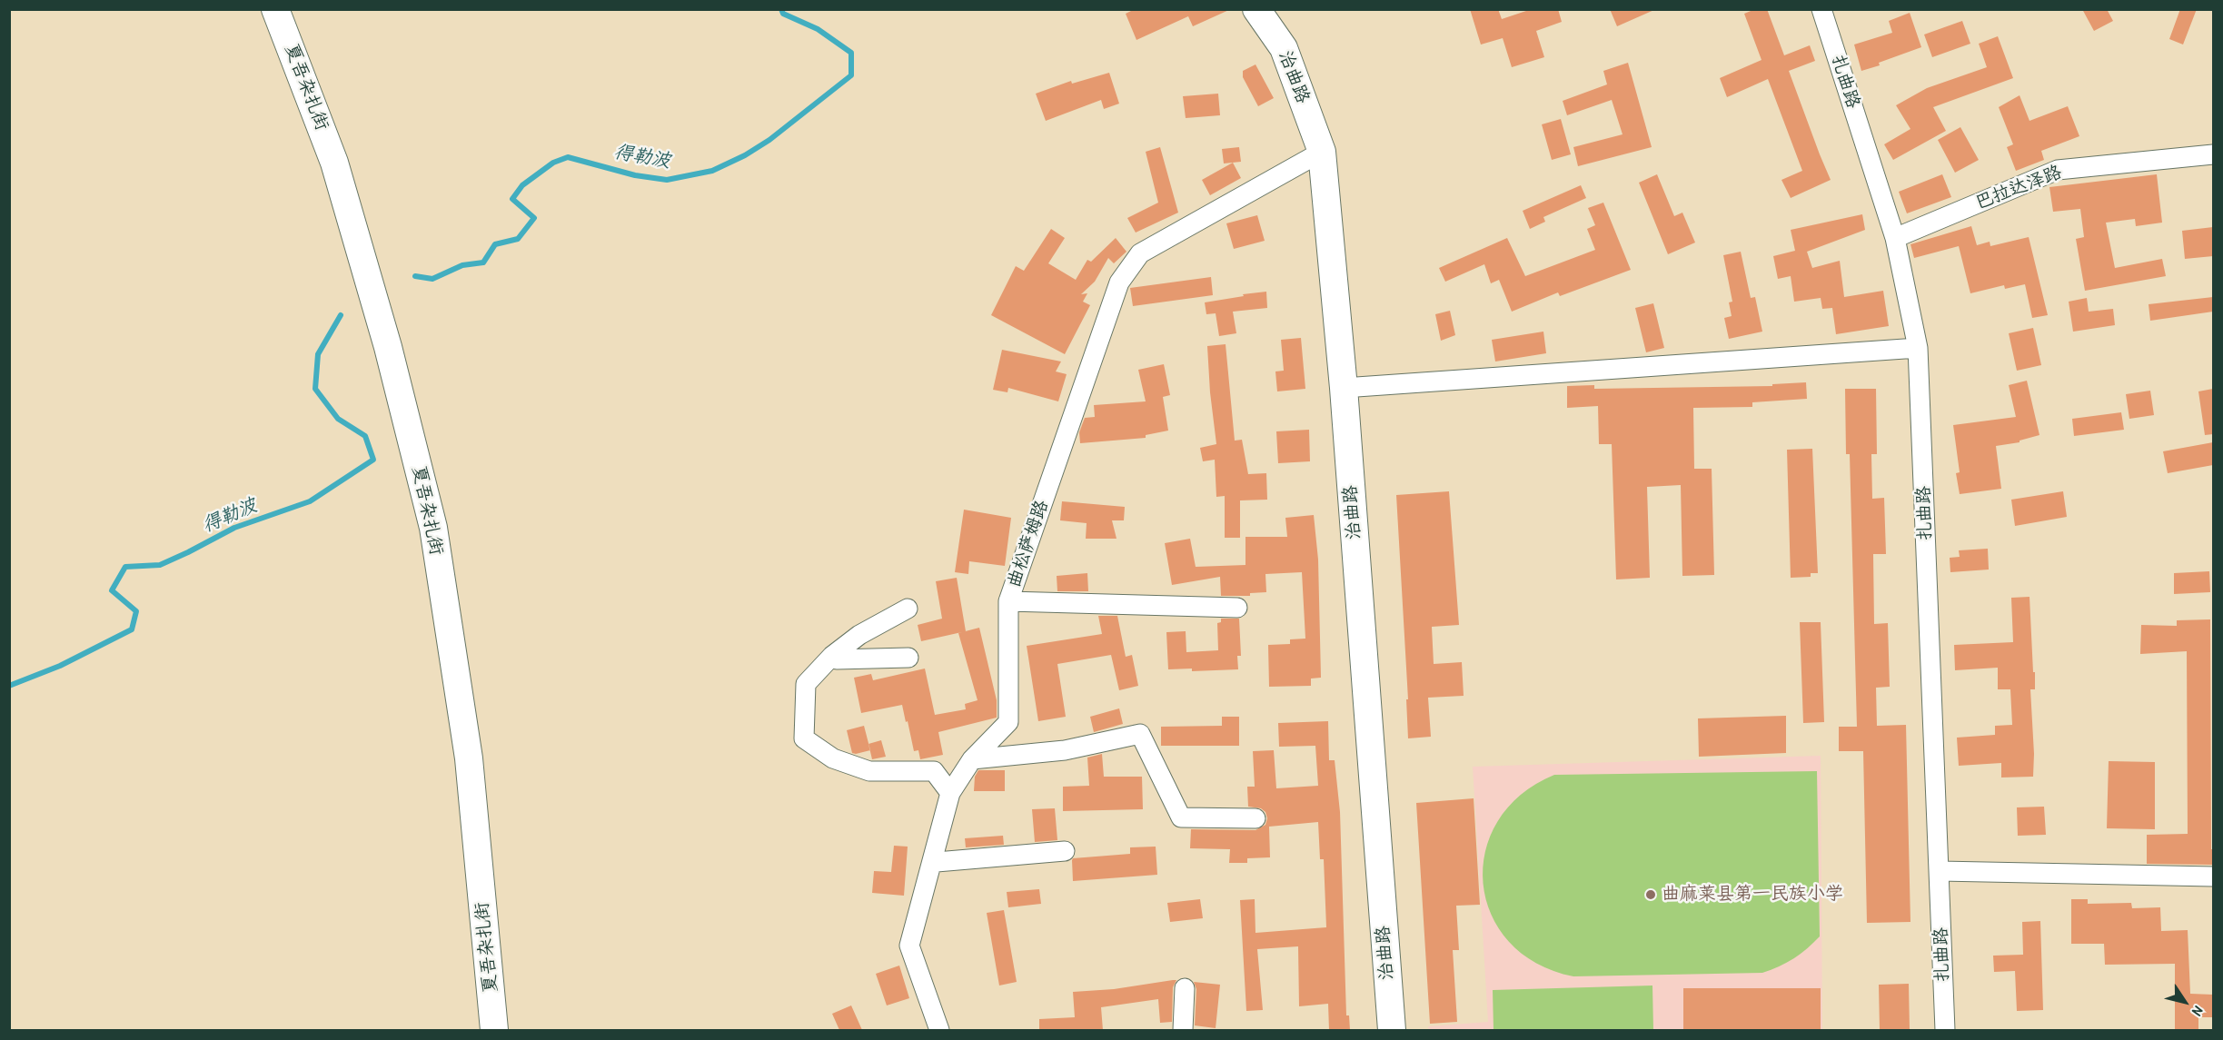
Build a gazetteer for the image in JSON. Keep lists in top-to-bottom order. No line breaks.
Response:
{"streets":{"main road":["治曲路","夏吾杂扎街"],"street":["扎曲路","巴拉达泽路","曲松萨姆路"]},"crossings":[["治曲路","曲松萨姆路"],["扎曲路","巴拉达泽路"]],"water":["得勒波"],"places":["曲麻莱县第一民族小学"],"north":"bottom right"}
